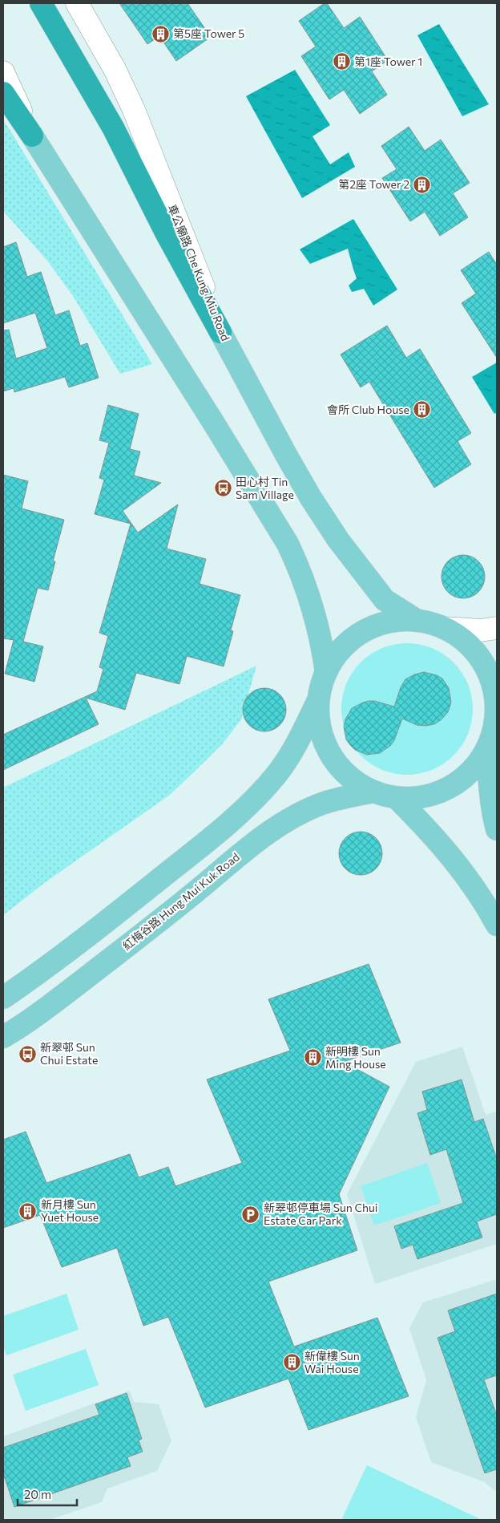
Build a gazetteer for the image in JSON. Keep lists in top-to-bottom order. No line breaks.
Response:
{"streets":{"main road":["車公廟路 Che Kung Miu Road","紅梅谷路 Hung Mui Kuk Road"]},"crossings":[["車公廟路 Che Kung Miu Road","紅梅谷路 Hung Mui Kuk Road"]],"places":{"building":["第5座 Tower 5","第1座 Tower 1","第2座 Tower 2","會所 Club House","新明樓 Sun Ming House","新月樓 Sun Yuet House","新偉樓 Sun Wai House"],"bus stop":["田心村 Tin Sam Village","新翠邨 Sun Chui Estate"],"parking":["新翠邨停車場 Sun Chui Estate Car Park"]},"scale_bar":"20 m"}
